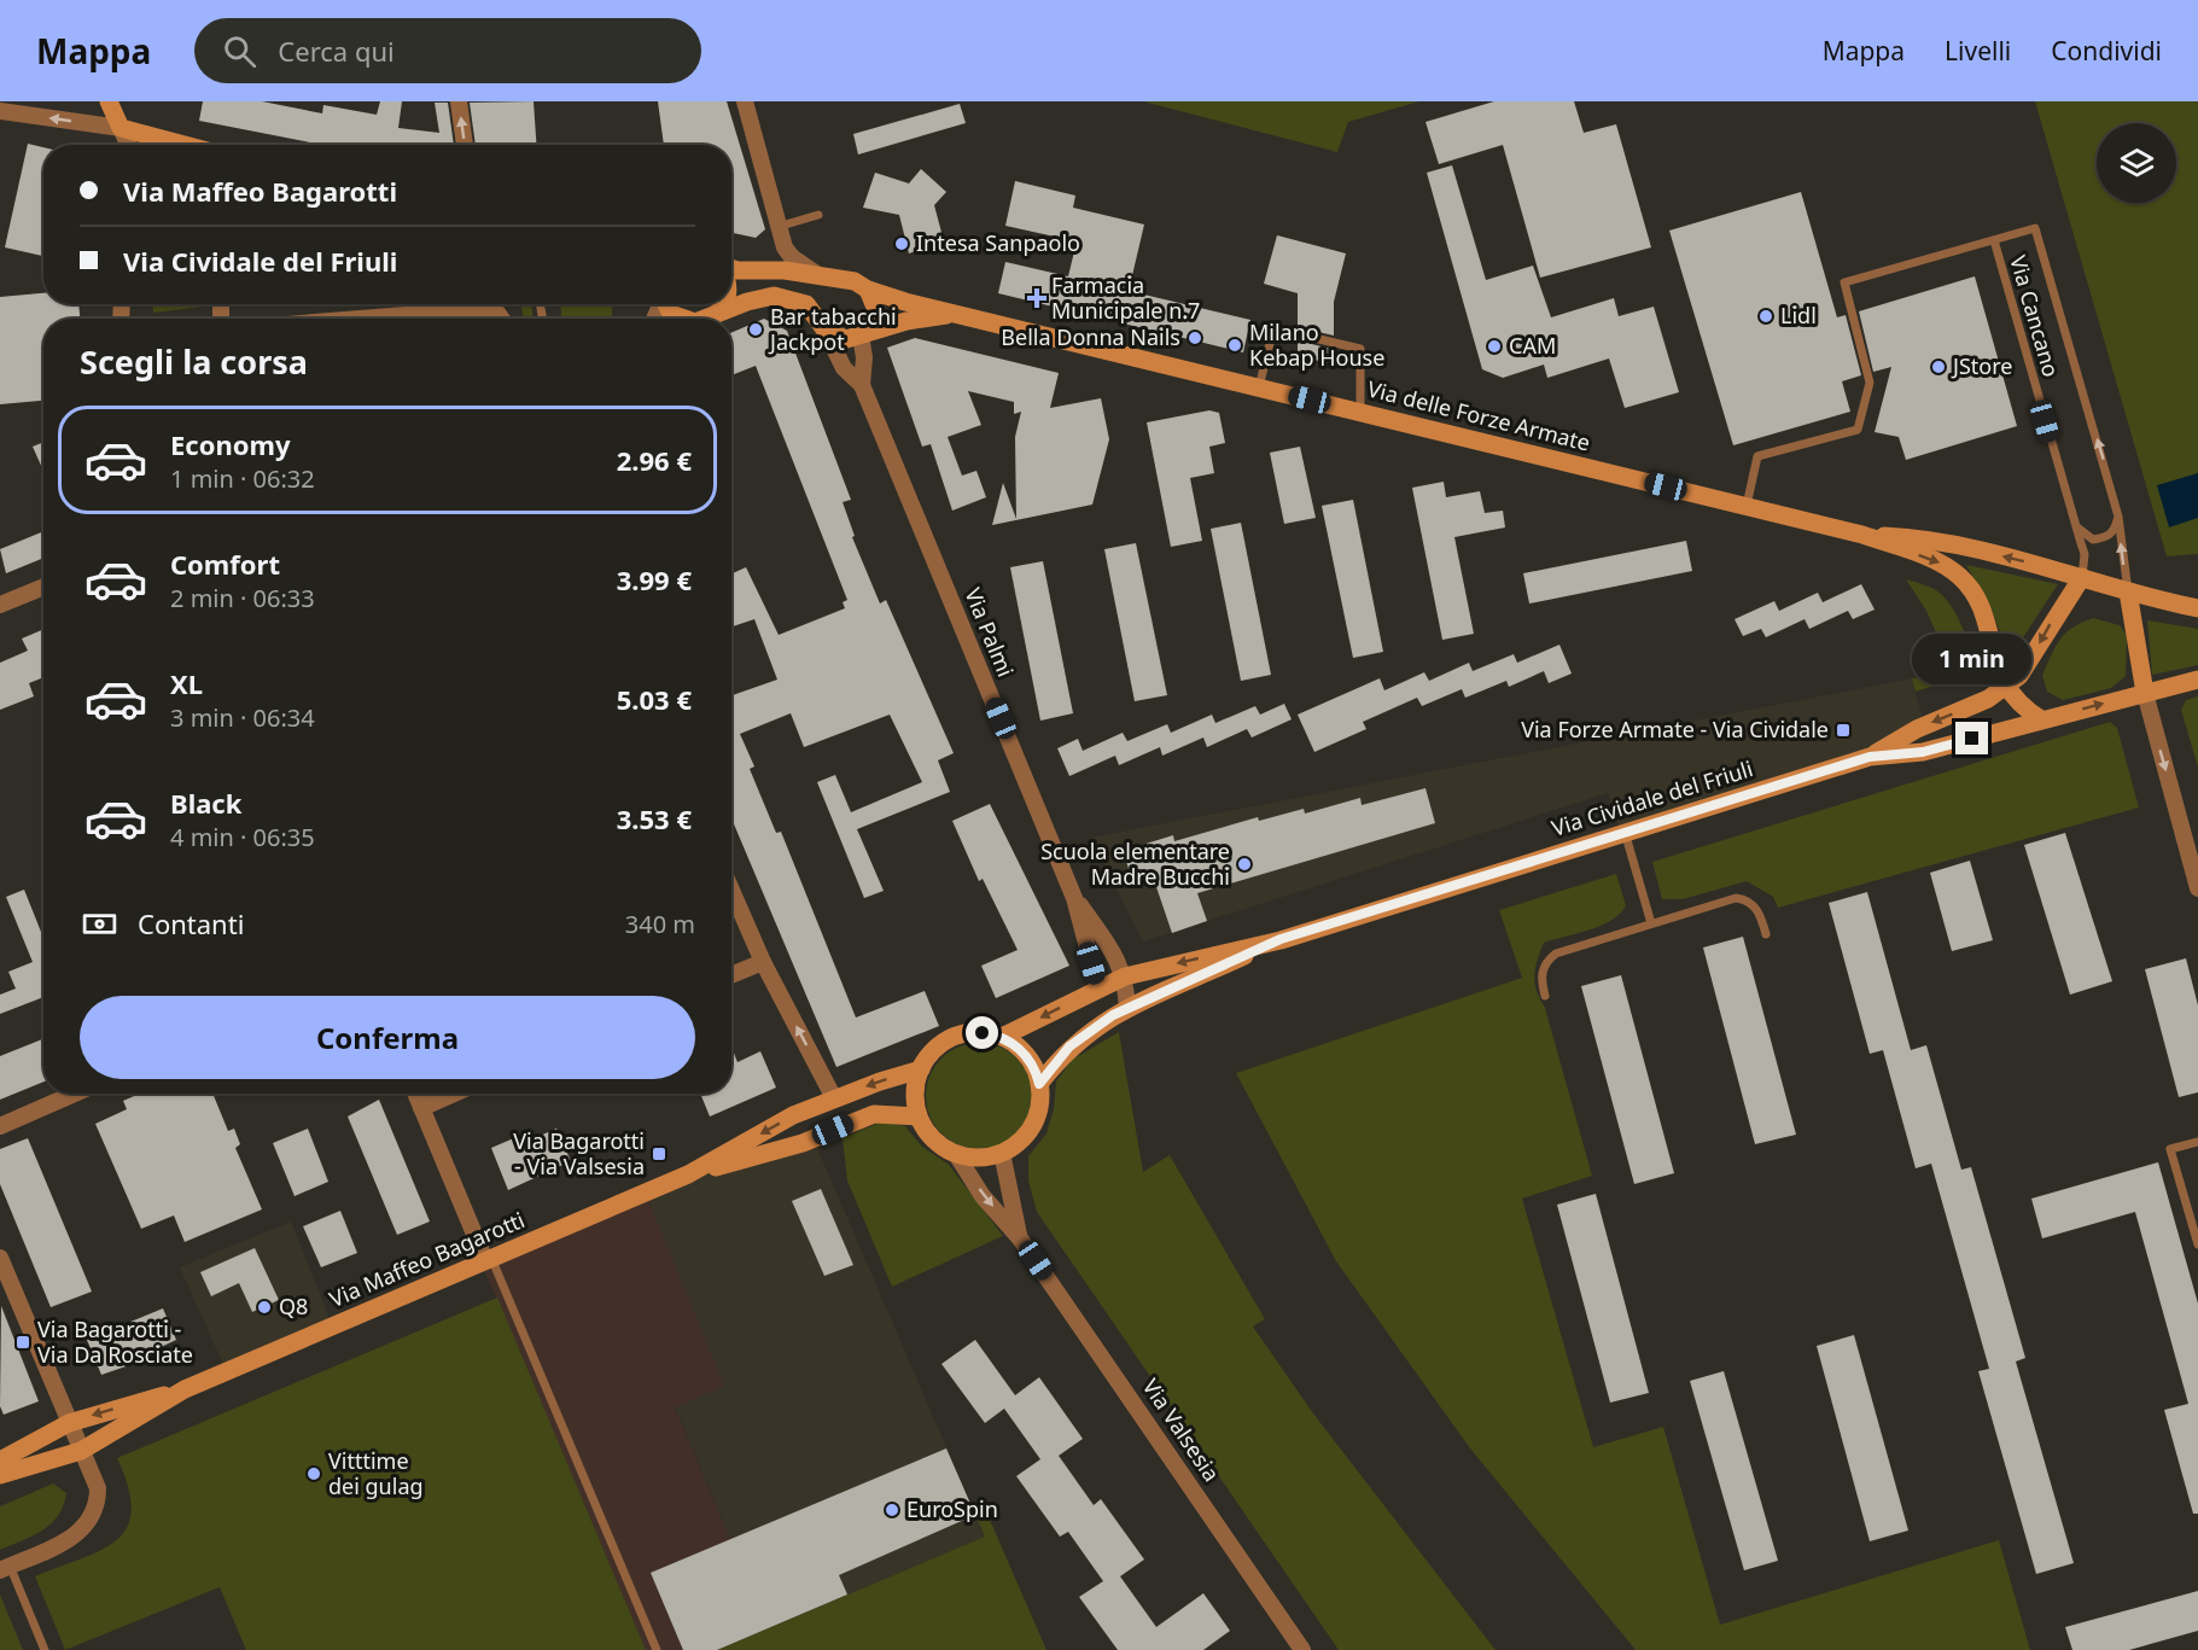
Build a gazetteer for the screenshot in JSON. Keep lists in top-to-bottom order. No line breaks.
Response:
{"streets":{"street":["Via delle Forze Armate","Via Palmi","Via Cividale del Friuli","Via Maffeo Bagarotti","Via Valsesia"],"lane":["Via Cancano"]},"crossings":[["Via Cancano","Via delle Forze Armate"],["Via delle Forze Armate","Via Palmi"],["Via delle Forze Armate","Via Cividale del Friuli"],["Via Palmi","Via Cividale del Friuli"],["Via Cividale del Friuli","Via Maffeo Bagarotti"],["Via Cividale del Friuli","Via Valsesia"],["Via Maffeo Bagarotti","Via Valsesia"]],"places":{"other":["Intesa Sanpaolo","Lidl","Bar tabacchi Jackpot","Bella Donna Nails","Milano Kebap House","CAM","JStore","Scuola elementare Madre Bucchi","Q8","Vitttime dei gulag","EuroSpin"],"health":["Farmacia Municipale n.7"],"transit":["Via Forze Armate - Via Cividale","Via Bagarotti - Via Valsesia","Via Bagarotti - Via Da Rosciate"]},"page":{"header":"Mappa","search":"Cerca qui","nav":["Mappa","Livelli","Condividi"],"banner":["Via Maffeo Bagarotti","Via Cividale del Friuli"],"heading":"Scegli la corsa","list":[{"name":"Economy","note":"1 min · 06:32","value":"2.96 €"},{"name":"Comfort","note":"2 min · 06:33","value":"3.99 €"},{"name":"XL","note":"3 min · 06:34","value":"5.03 €"},{"name":"Black","note":"4 min · 06:35","value":"3.53 €"}],"bubble":"1 min","pay":["Contanti","340 m"],"buttons":"Conferma"}}
